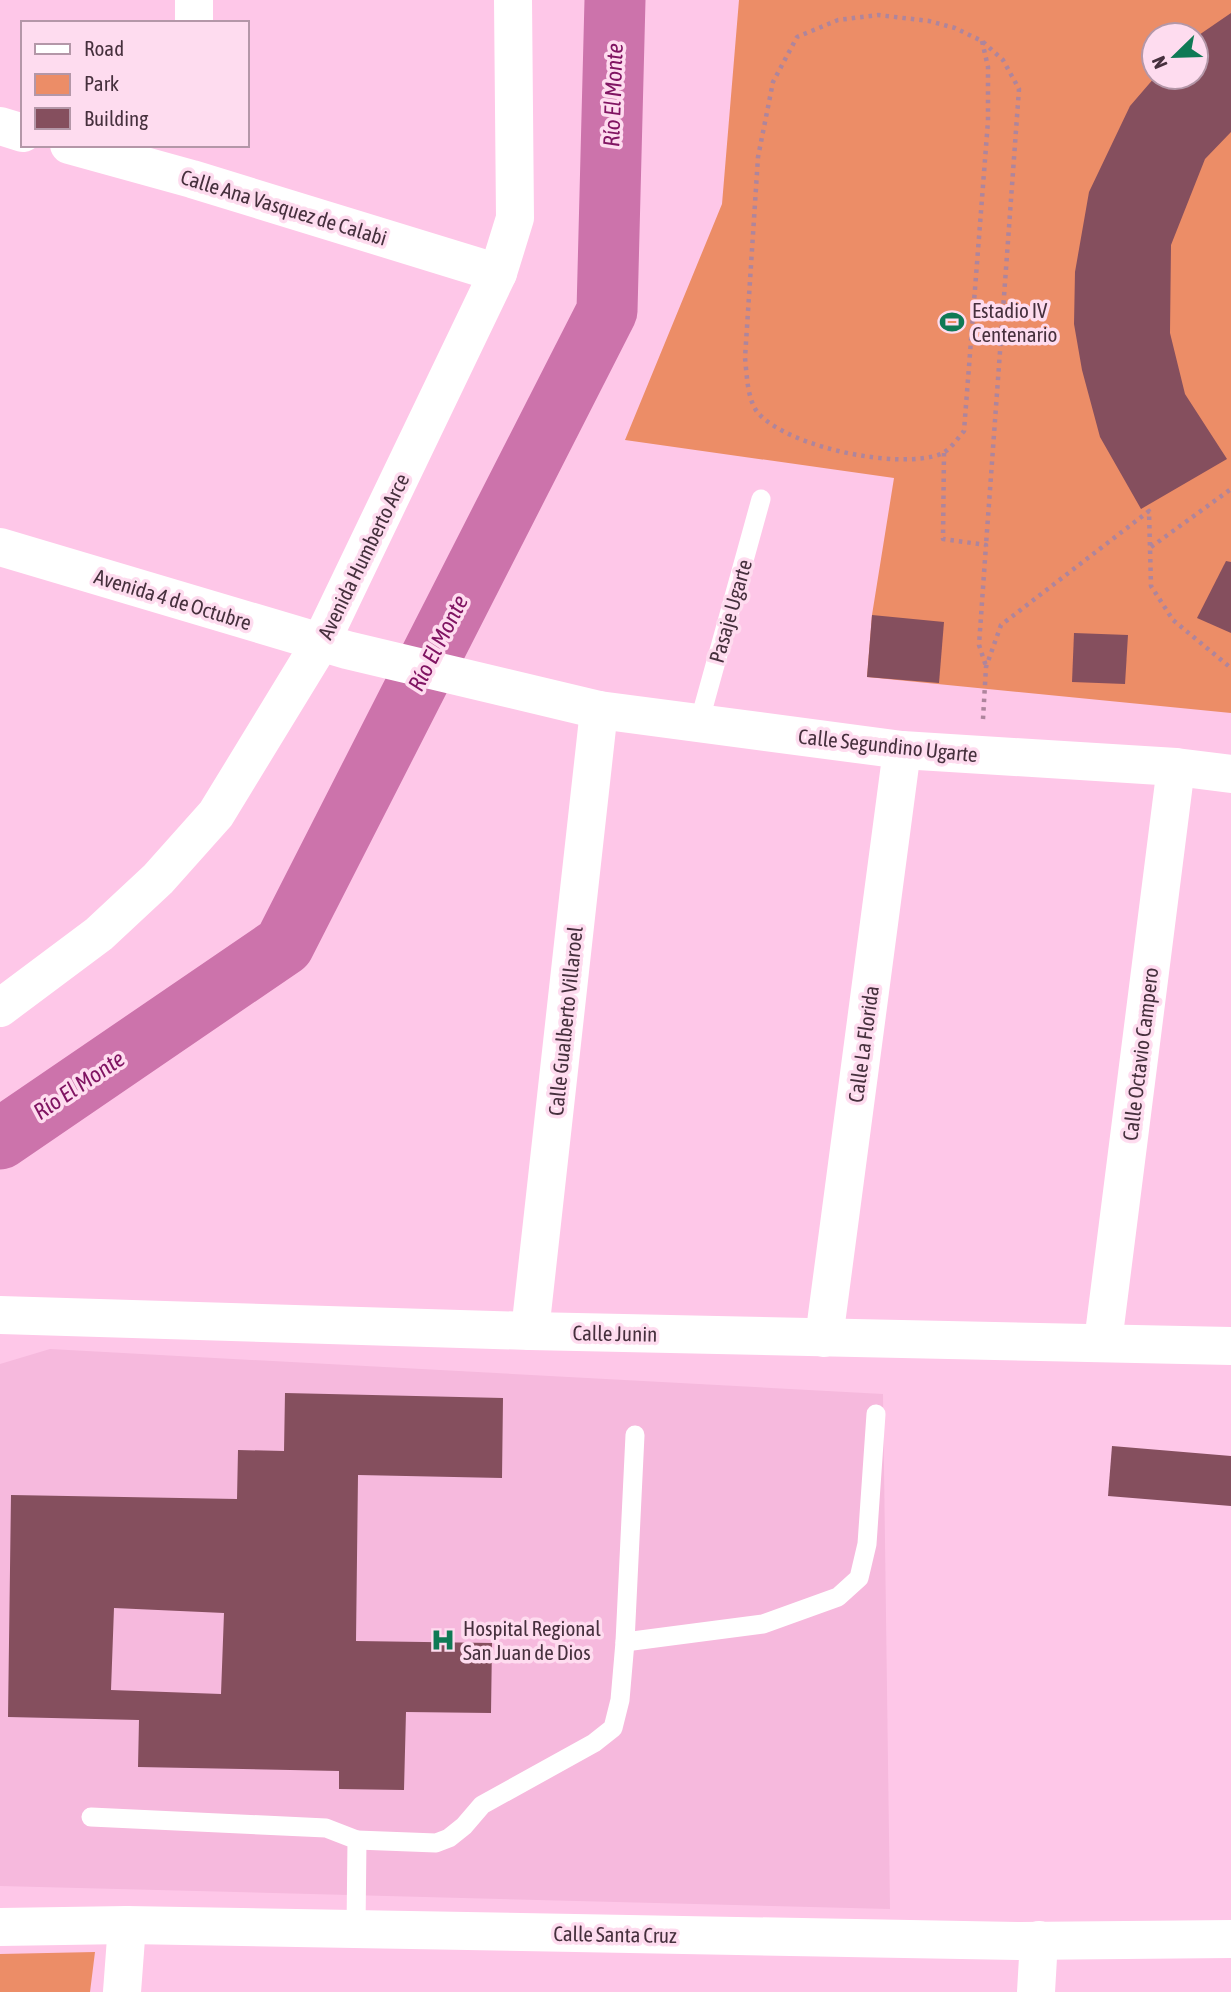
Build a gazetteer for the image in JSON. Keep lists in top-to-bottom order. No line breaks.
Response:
{"streets":{"street":["Calle Ana Vasquez de Calabi","Avenida Humberto Arce","Avenida 4 de Octubre","Calle Segundino Ugarte","Calle Gualberto Villaroel","Calle La Florida","Calle Octavio Campero","Calle Junin","Calle Santa Cruz"],"lane":["Pasaje Ugarte"]},"crossings":[["Calle Ana Vasquez de Calabi","Avenida Humberto Arce"],["Avenida Humberto Arce","Avenida 4 de Octubre"],["Avenida 4 de Octubre","Calle Segundino Ugarte"],["Pasaje Ugarte","Calle Segundino Ugarte"],["Calle Segundino Ugarte","Calle Gualberto Villaroel"],["Calle Segundino Ugarte","Calle La Florida"],["Calle Segundino Ugarte","Calle Octavio Campero"],["Calle Gualberto Villaroel","Calle Junin"],["Calle La Florida","Calle Junin"],["Calle Octavio Campero","Calle Junin"]],"water":["Río El Monte"],"places":{"sports":["Estadio IV Centenario"],"hospital":["Hospital Regional San Juan de Dios"]},"legend":["Road","Park","Building"],"north":"bottom left"}
